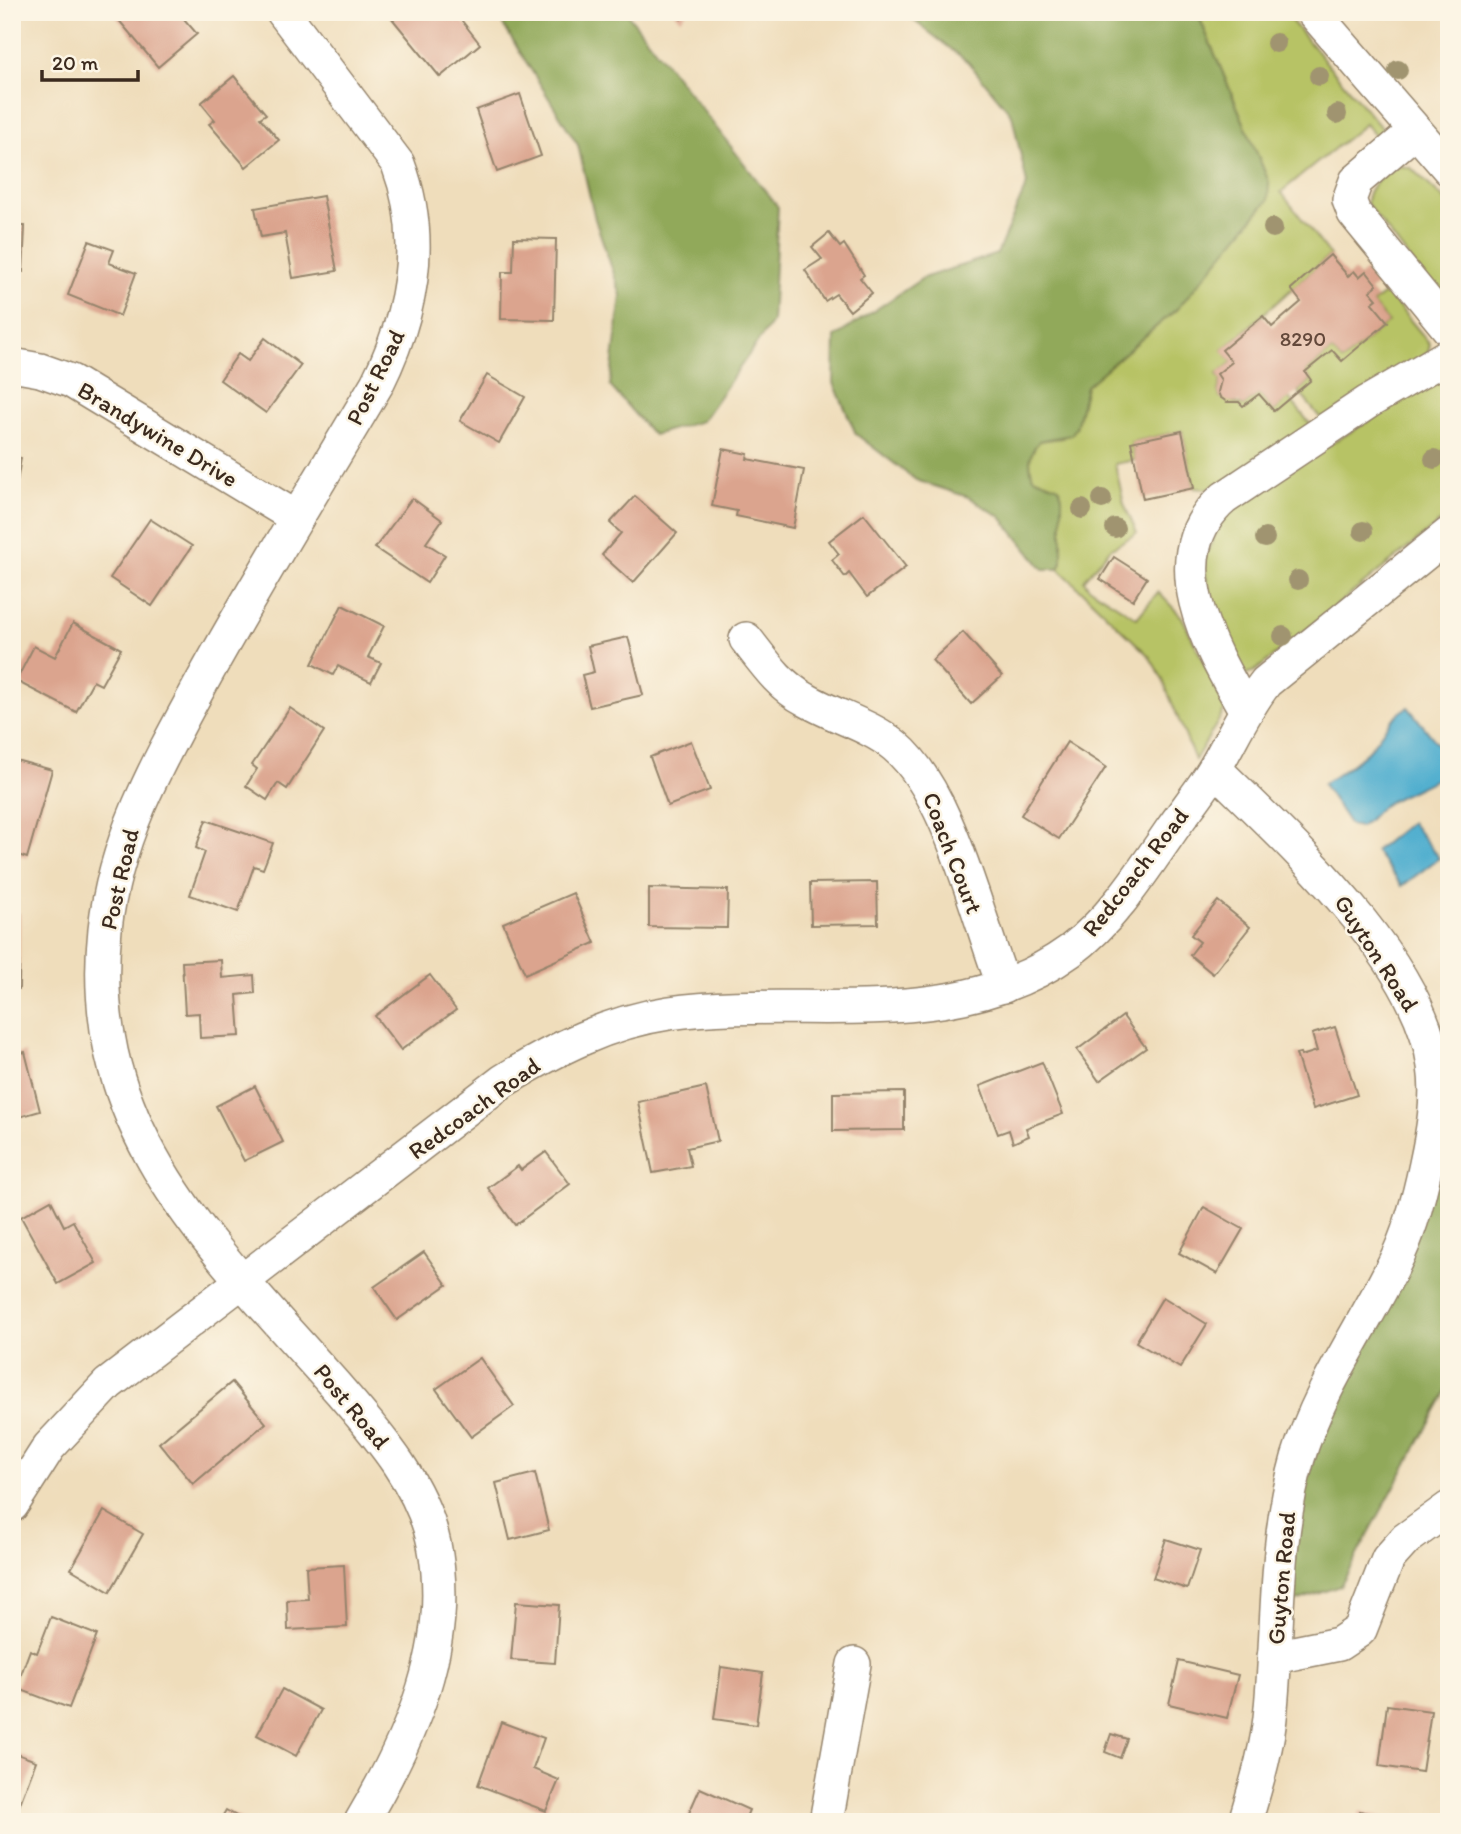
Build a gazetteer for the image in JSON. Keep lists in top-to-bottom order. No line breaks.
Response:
{"streets":{"street":["Post Road","Brandywine Drive","Coach Court","Redcoach Road","Guyton Road"]},"crossings":[["Post Road","Brandywine Drive"],["Post Road","Redcoach Road"],["Coach Court","Redcoach Road"],["Redcoach Road","Guyton Road"]],"house_numbers":["8290"],"scale_bar":"20 m"}
